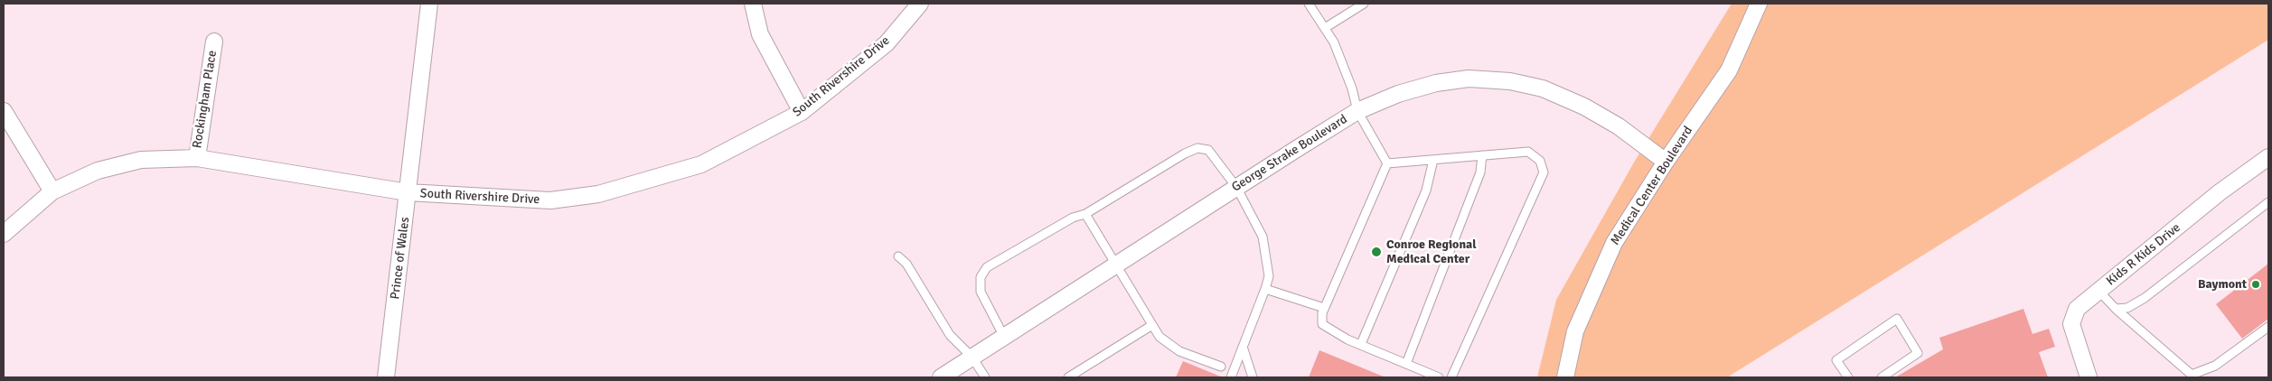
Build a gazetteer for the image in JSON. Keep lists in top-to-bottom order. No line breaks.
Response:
{"streets":{"street":["South Rivershire Drive","Rockingham Place","George Strake Boulevard","Medical Center Boulevard","Kids R Kids Drive","Prince of Wales"]},"crossings":[["South Rivershire Drive","Rockingham Place"],["South Rivershire Drive","Prince of Wales"],["George Strake Boulevard","Medical Center Boulevard"]],"places":["Conroe Regional Medical Center","Baymont"]}
